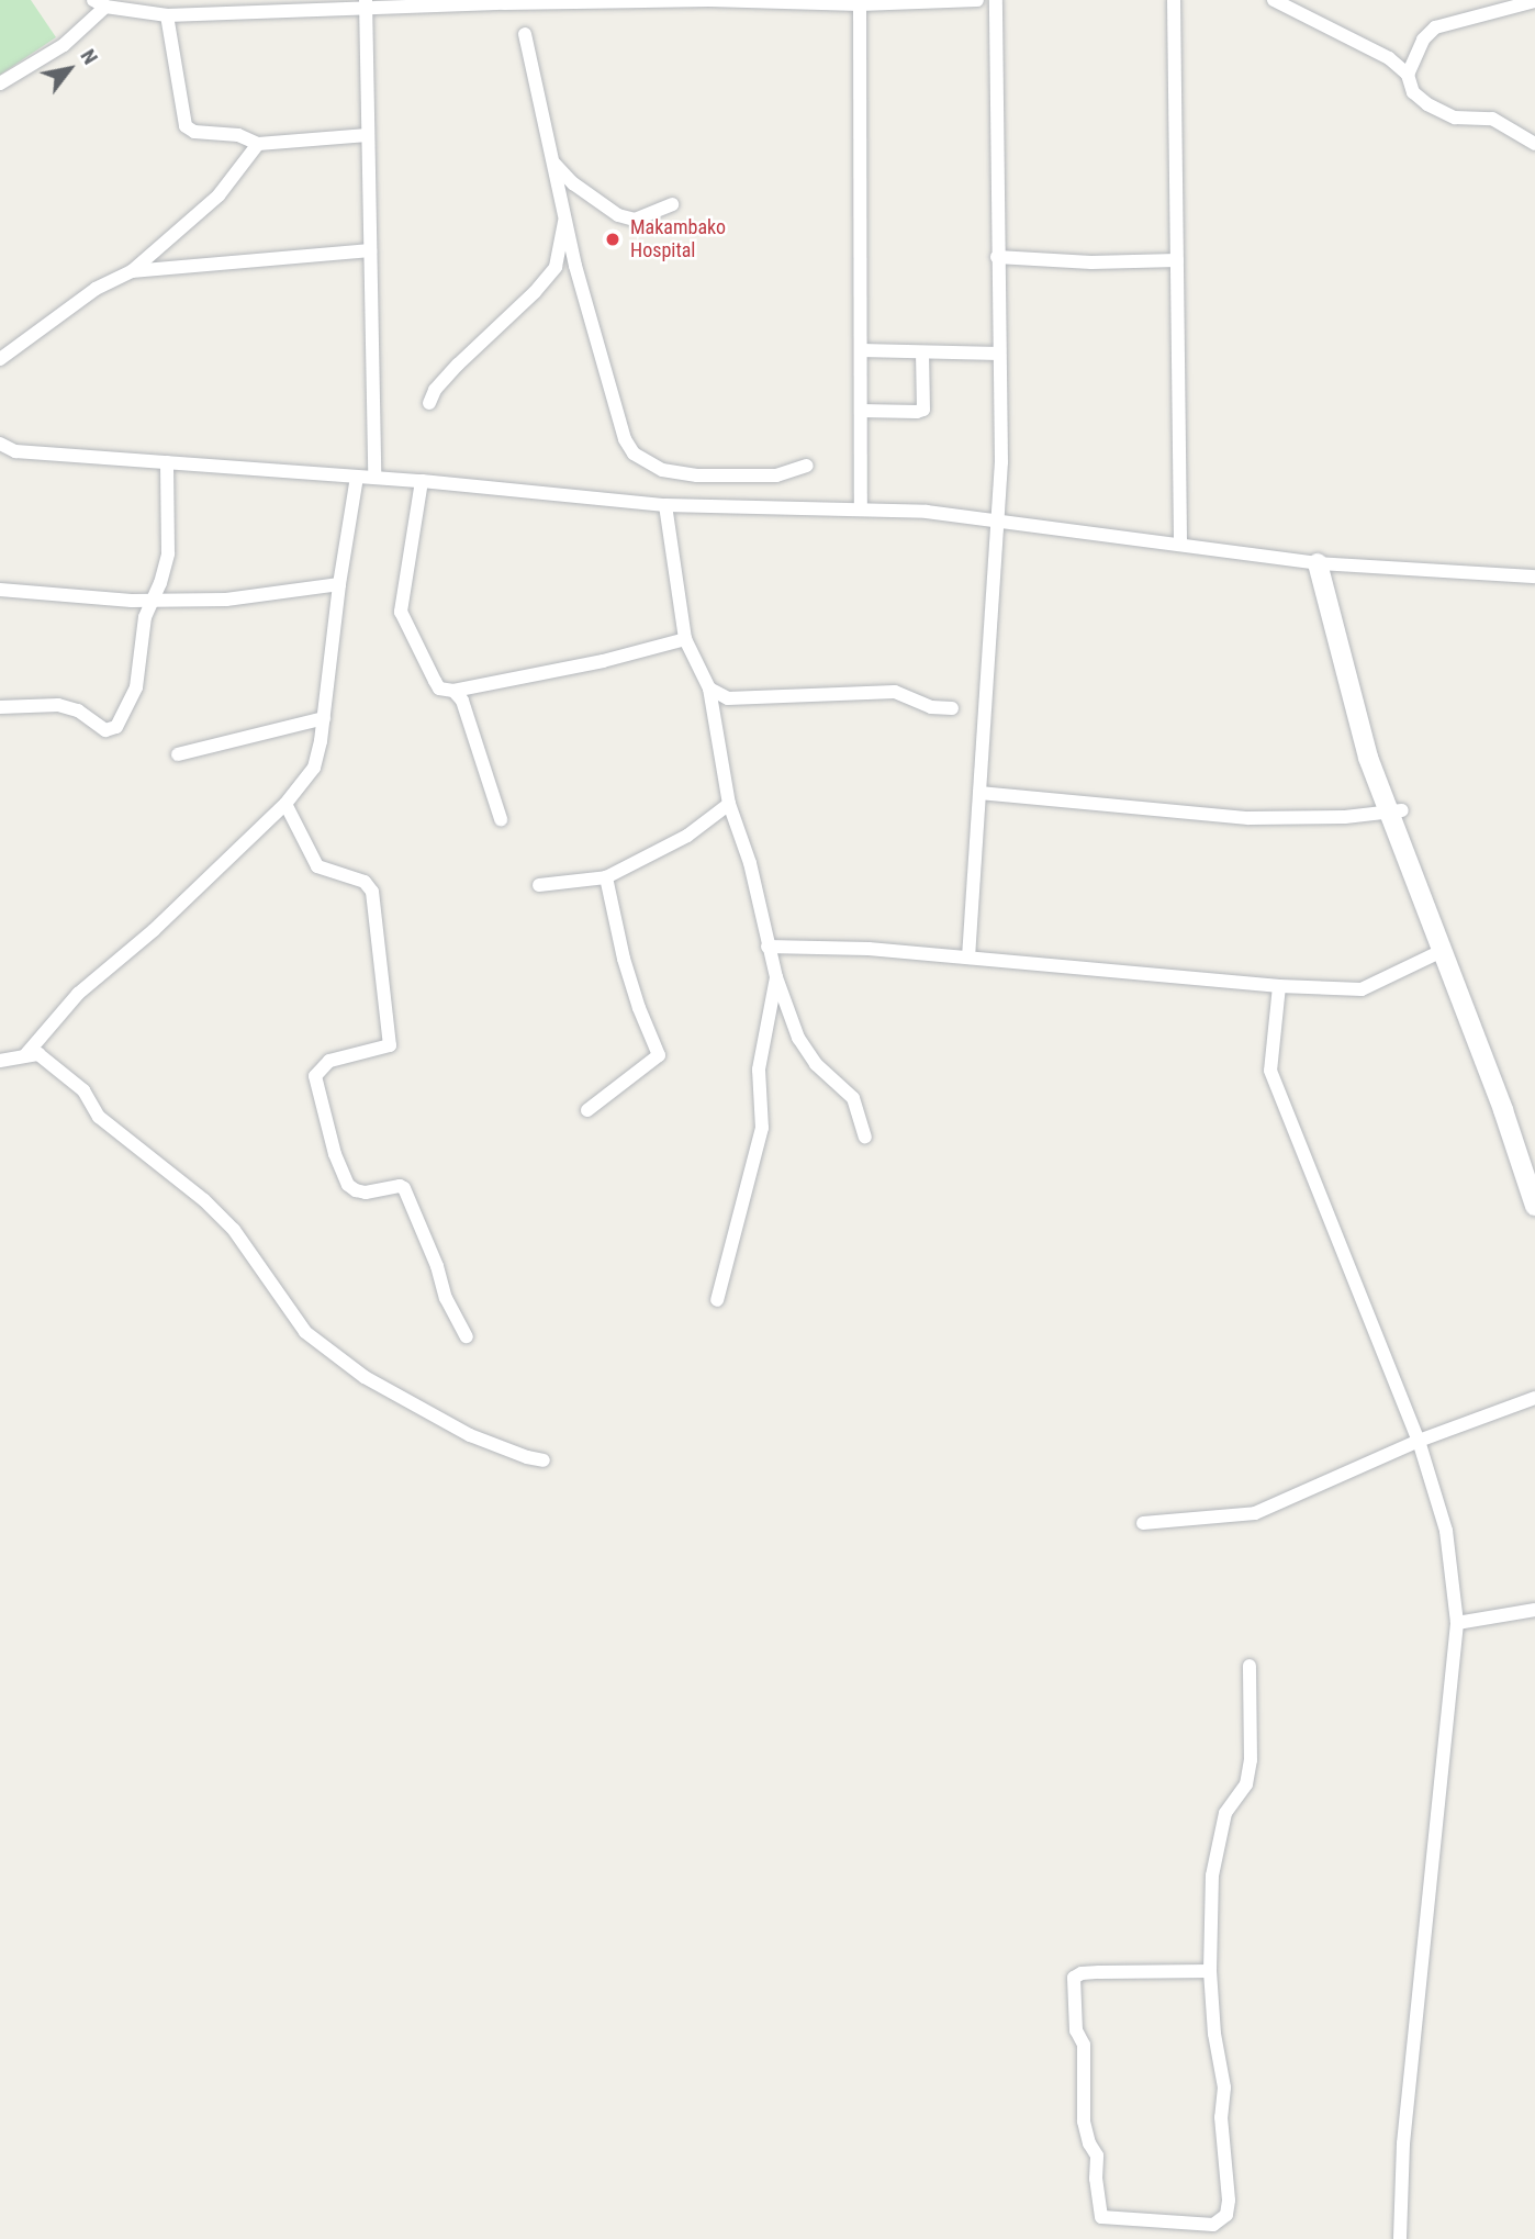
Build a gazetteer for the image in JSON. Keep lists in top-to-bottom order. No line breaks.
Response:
{"places":["Makambako Hospital"],"north":"top right"}
